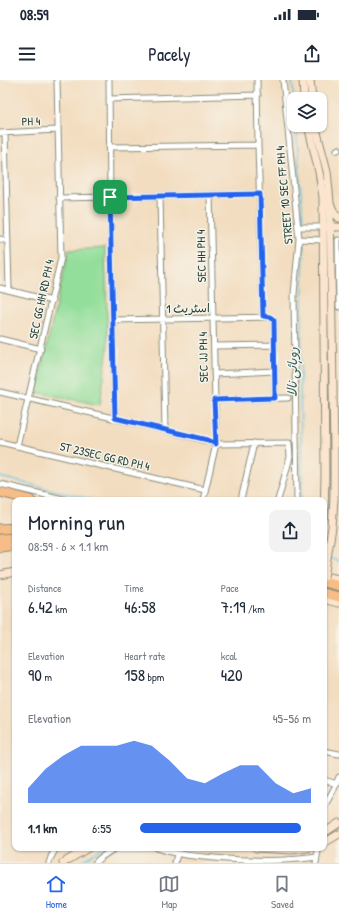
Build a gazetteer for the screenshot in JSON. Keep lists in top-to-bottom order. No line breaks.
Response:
{"streets":{"street":["PH 4","STREET 10 SEC FF PH 4","SEC HH PH 4","SEC GG HH RD PH 4","اسٹریٹ 1","SEC JJ PH 4","ST 23SEC GG RD PH 4"]},"crossings":[["PH 4","SEC GG HH RD PH 4"],["SEC HH PH 4","اسٹریٹ 1"],["SEC HH PH 4","SEC JJ PH 4"],["SEC GG HH RD PH 4","ST 23SEC GG RD PH 4"],["اسٹریٹ 1","SEC JJ PH 4"],["SEC JJ PH 4","ST 23SEC GG RD PH 4"]],"water":["روہائی نالا"],"page":{"status":"08:59","header":"Pacely","heading":["Morning run","08:59 · 6 × 1.1 km"],"stats":[["Distance","6.42 km"],["Time","46:58"],["Pace","7:19 /km"],["Elevation","90 m"],["Heart rate","158 bpm"],["kcal","420"]],"chart":["Elevation","45–56 m"],"list":[{"name":"1.1 km","note":"6:55"}],"tabs":["Home","Map","Saved"]}}
